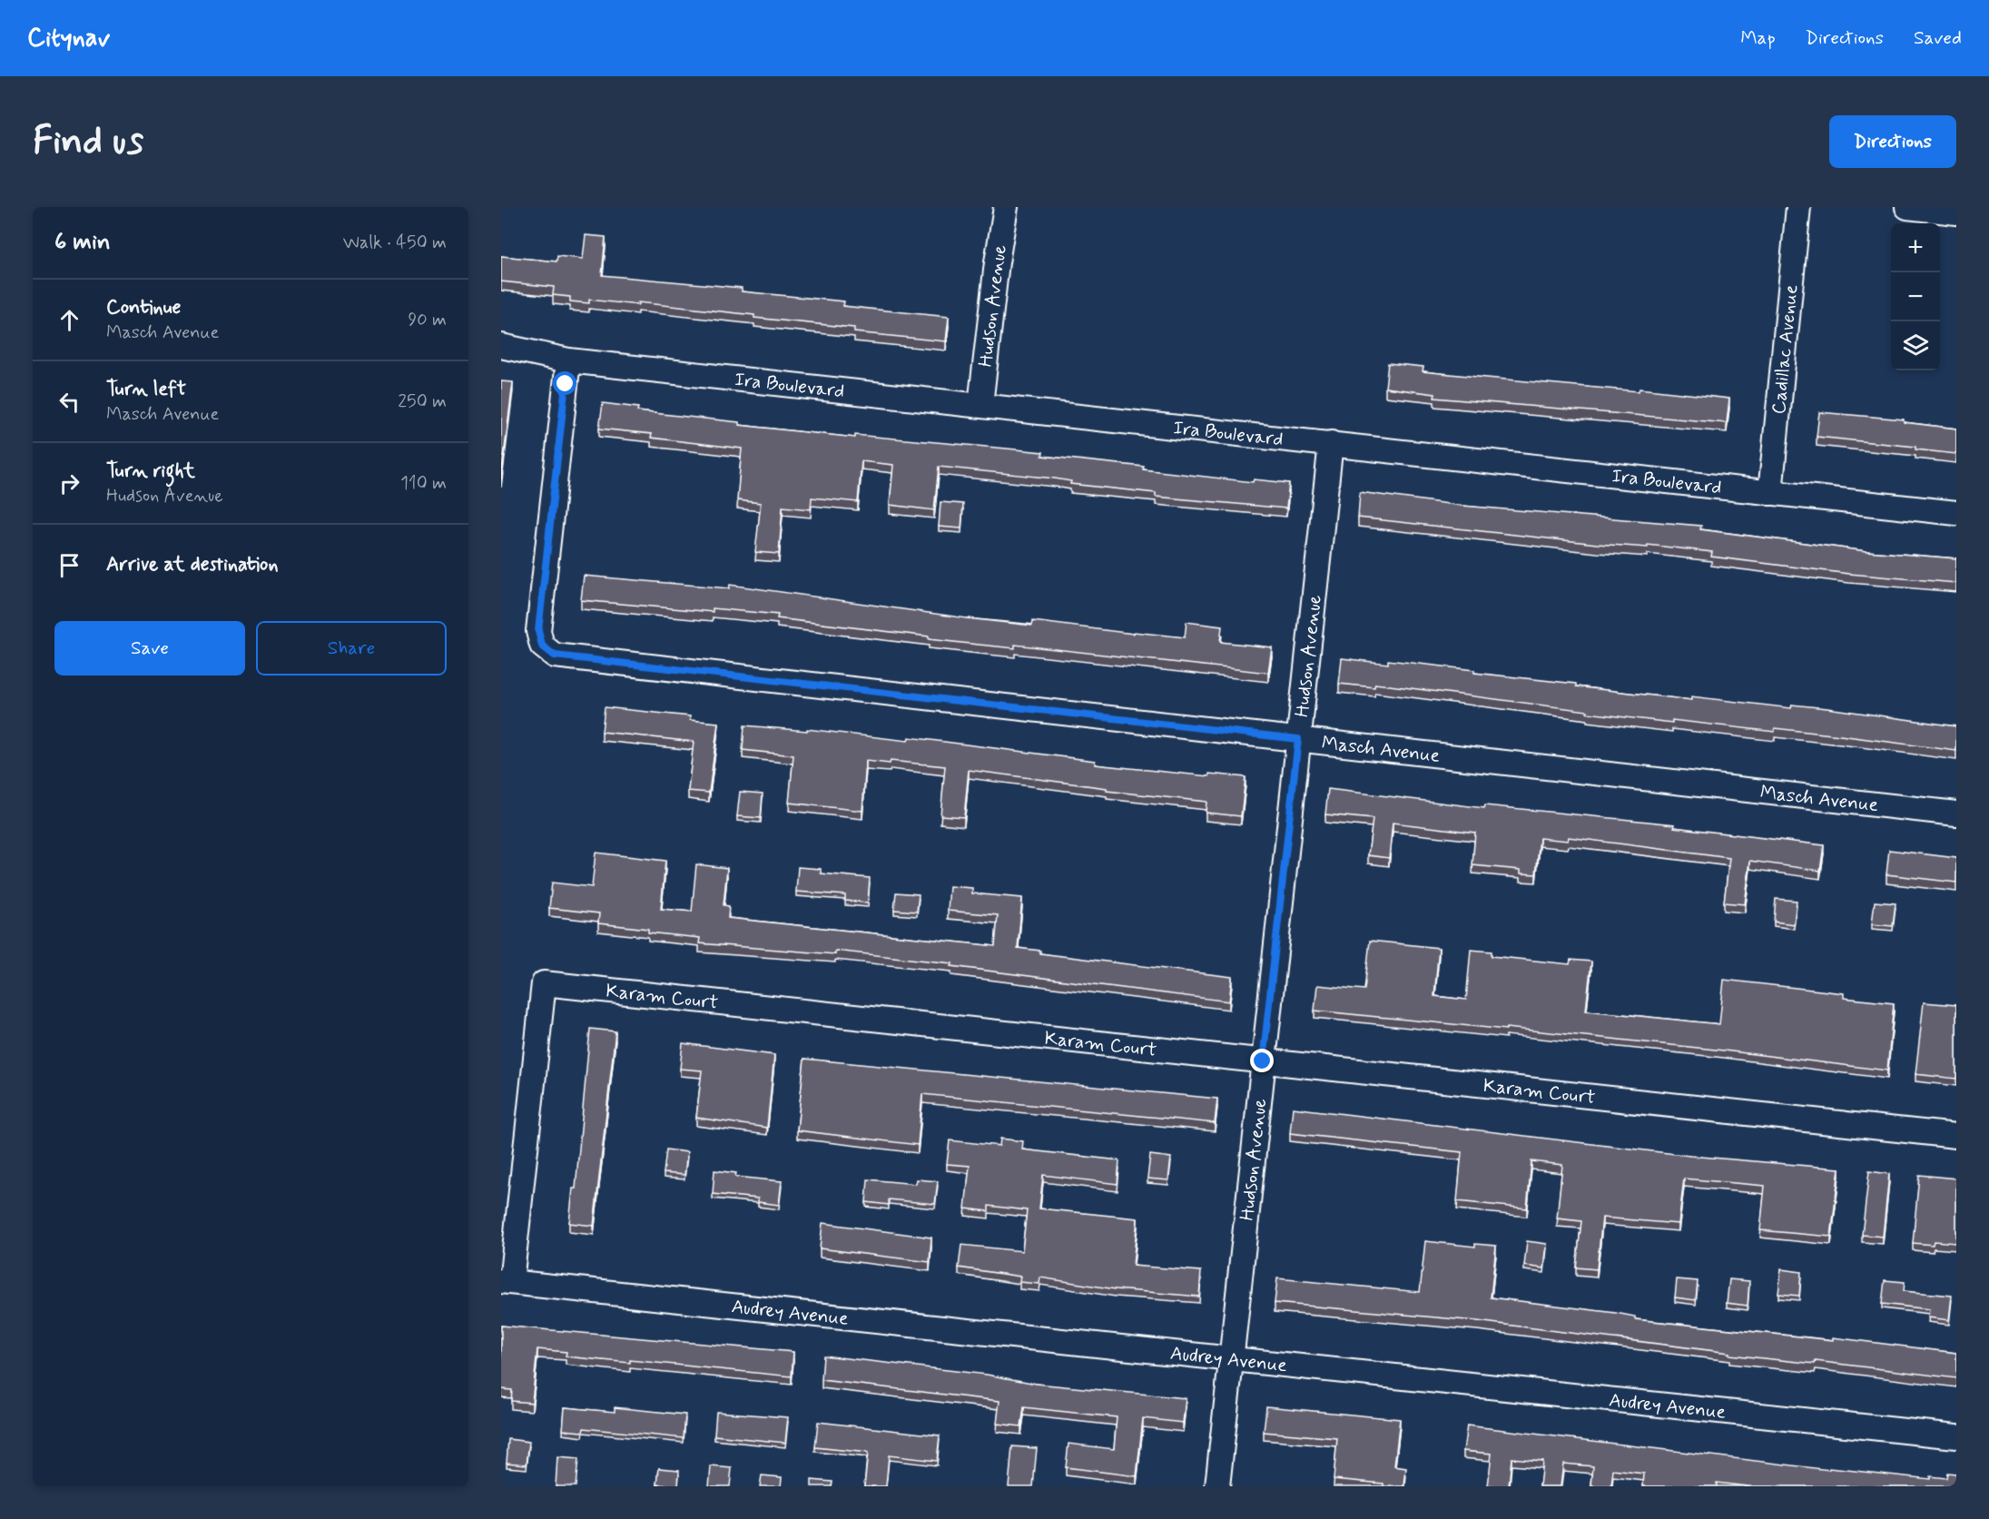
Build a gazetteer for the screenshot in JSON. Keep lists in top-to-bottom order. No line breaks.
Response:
{"streets":{"street":["Hudson Avenue","Cadillac Avenue","Ira Boulevard","Masch Avenue","Karam Court","Audrey Avenue"]},"crossings":[["Hudson Avenue","Ira Boulevard"],["Hudson Avenue","Masch Avenue"],["Hudson Avenue","Karam Court"],["Hudson Avenue","Audrey Avenue"],["Cadillac Avenue","Ira Boulevard"],["Ira Boulevard","Masch Avenue"],["Karam Court","Audrey Avenue"]],"page":{"header":"Citynav","nav":["Map","Directions","Saved"],"buttons":["Directions",["Save","Share"]],"title":"Find us","heading":["6 min","Walk · 450 m"],"map_buttons":["+","−"],"list":[["Continue","Masch Avenue","90 m"],["Turn left","Masch Avenue","250 m"],["Turn right","Hudson Avenue","110 m"],"Arrive at destination"]}}
